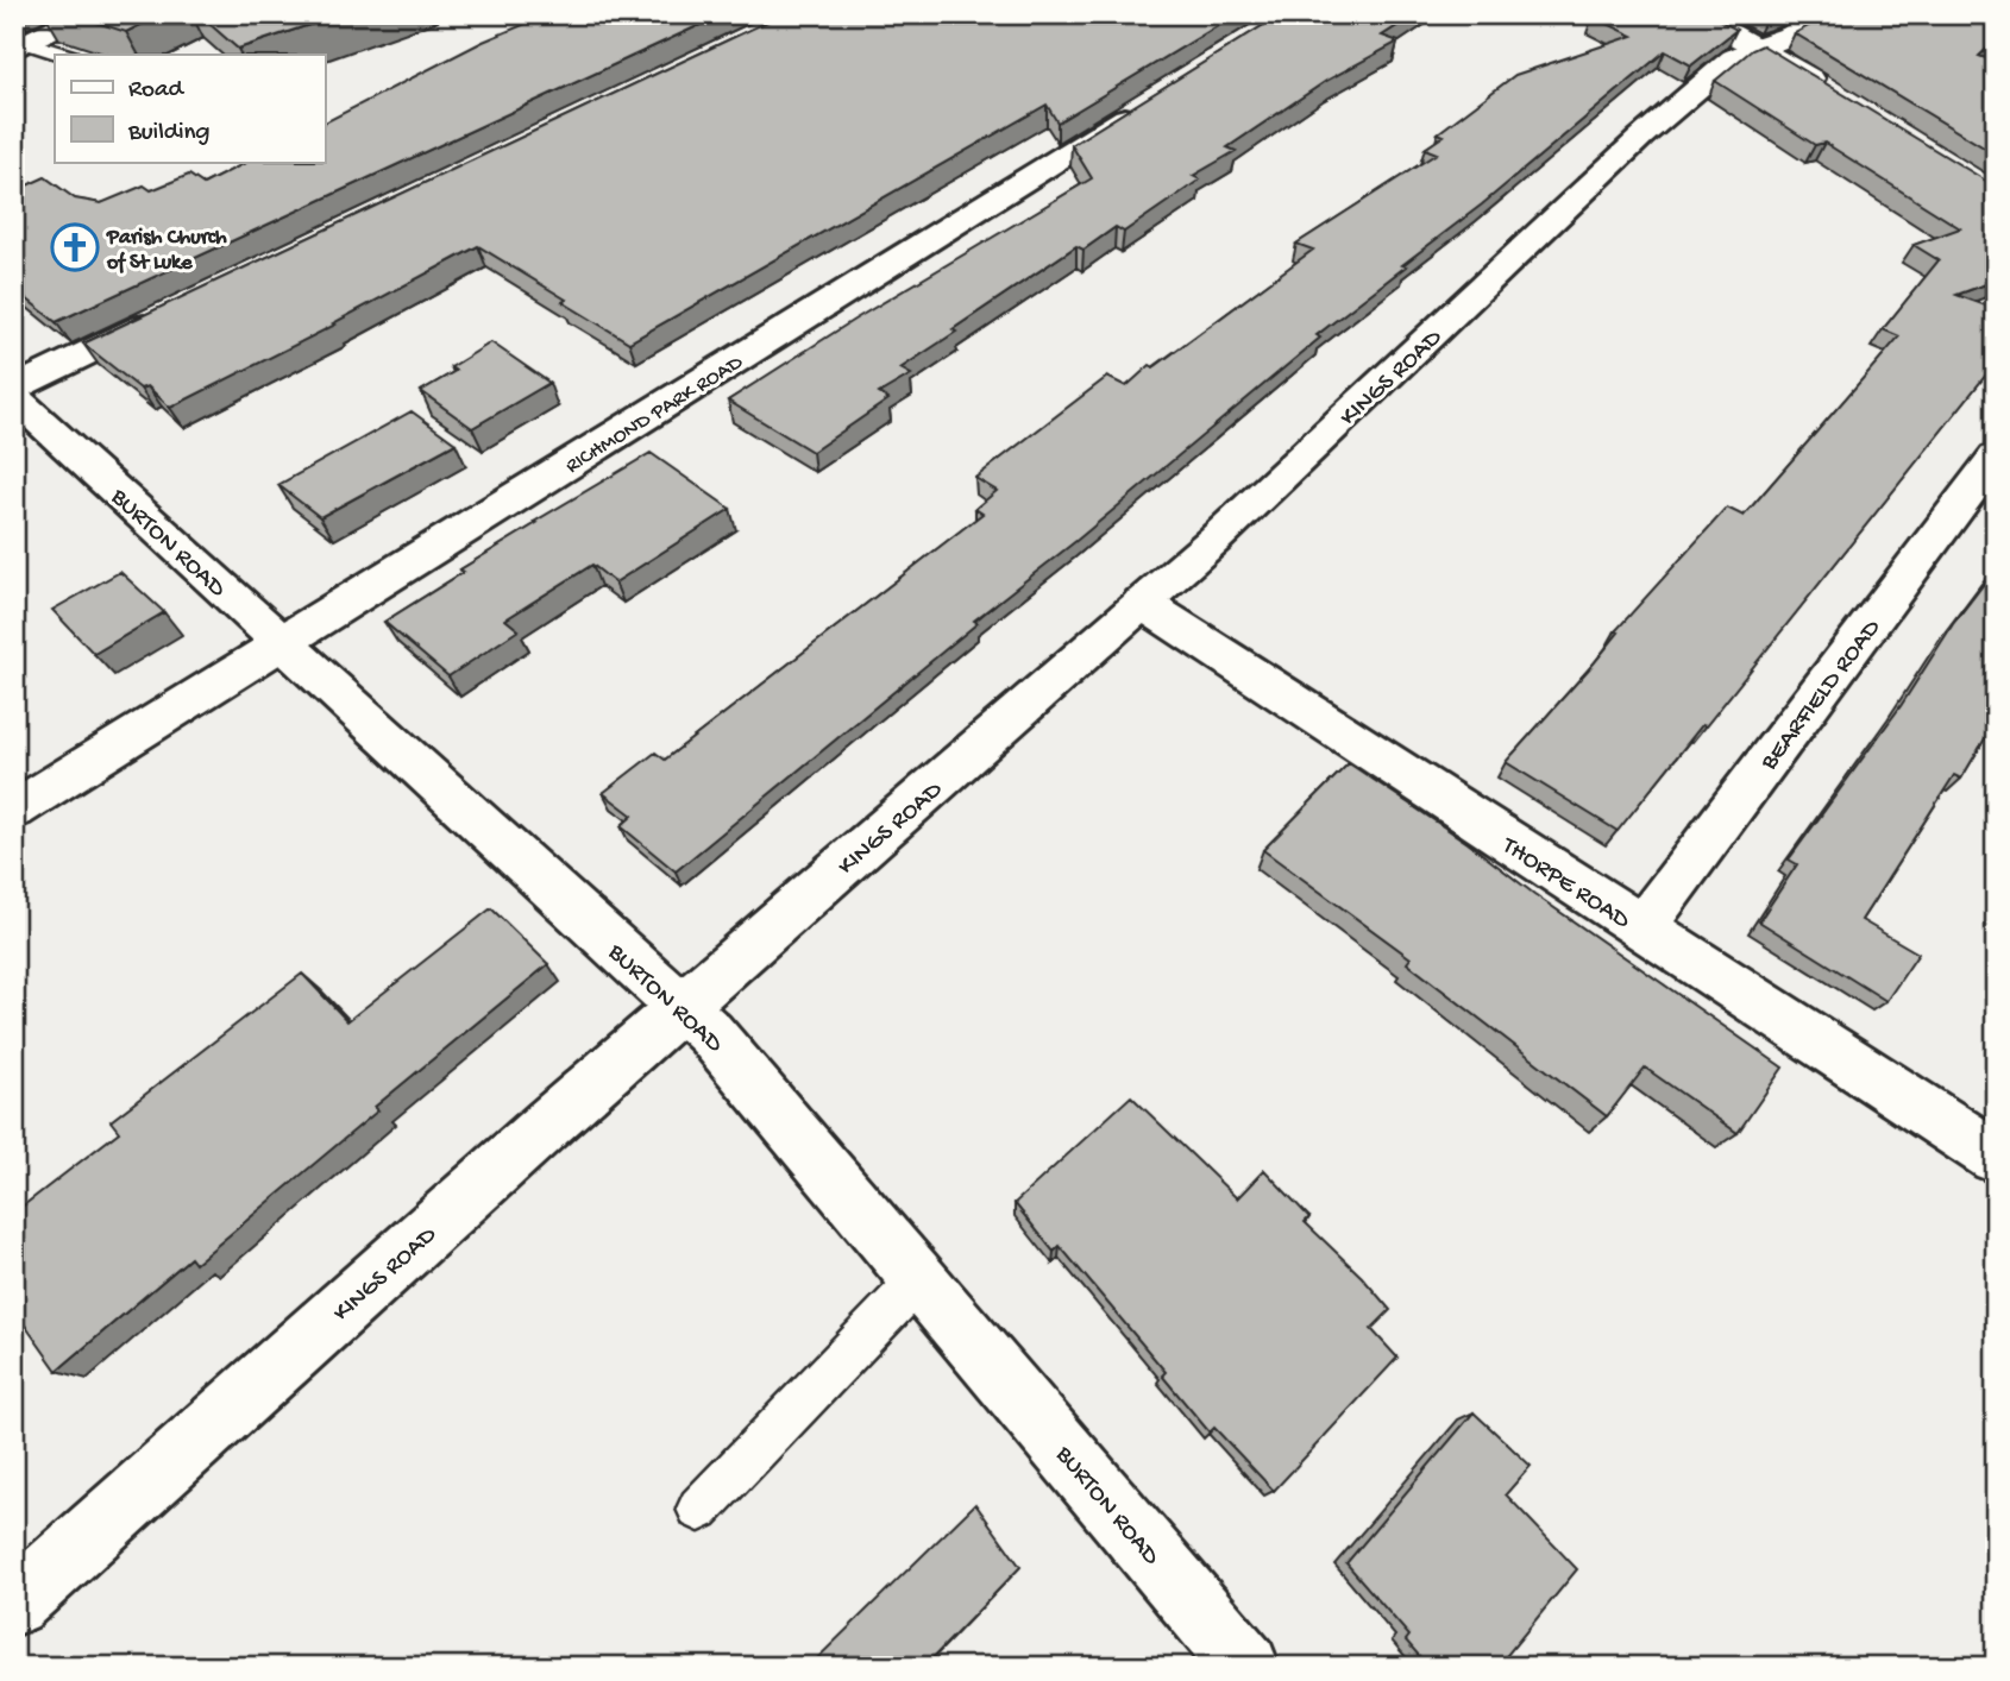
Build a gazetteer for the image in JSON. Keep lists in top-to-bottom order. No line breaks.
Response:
{"streets":{"street":["KINGS ROAD","RICHMOND PARK ROAD","BURTON ROAD","BEARFIELD ROAD","THORPE ROAD"]},"crossings":[["KINGS ROAD","BURTON ROAD"],["KINGS ROAD","THORPE ROAD"],["RICHMOND PARK ROAD","BURTON ROAD"],["BEARFIELD ROAD","THORPE ROAD"]],"places":{"church":["Parish Church of St Luke"]},"legend":["Road","Building"]}
